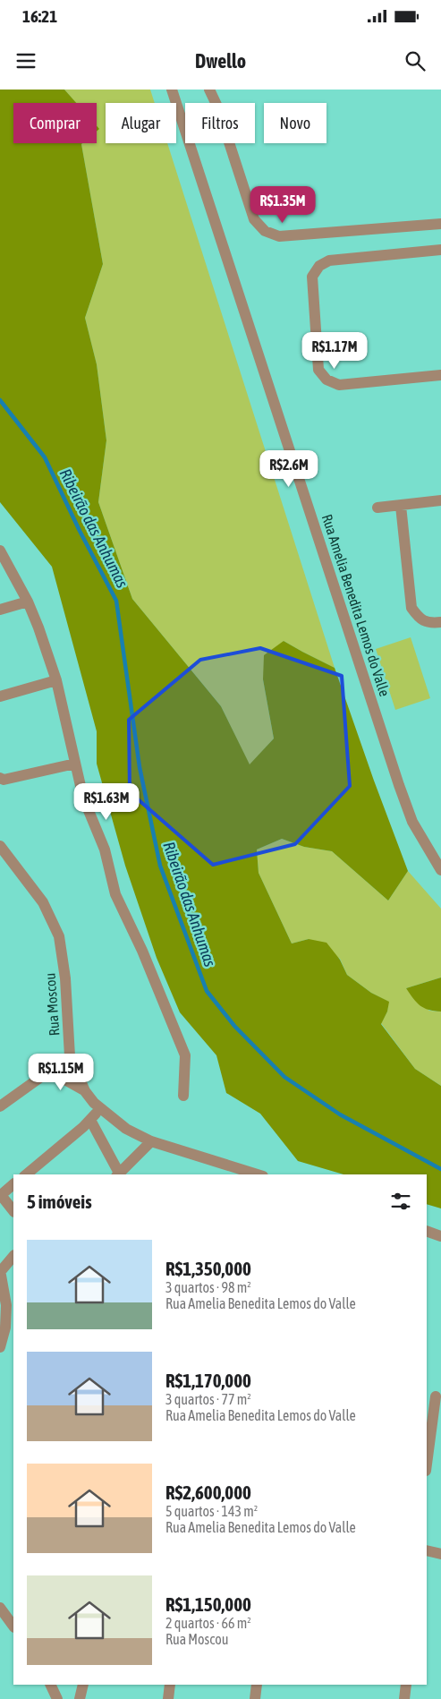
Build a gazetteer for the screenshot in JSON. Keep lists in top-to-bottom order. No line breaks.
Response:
{"streets":{"street":["Rua Amelia Benedita Lemos do Valle","Rua Moscou"]},"water":["Ribeirão das Anhumas"],"page":{"status":"16:21","header":"Dwello","chip":["Comprar","Alugar","Filtros","Novo"],"price":["R$1.35M","R$1.17M","R$2.6M","R$1.63M","R$1.15M"],"heading":"5 imóveis","list":[{"name":"R$1,350,000","note":"3 quartos · 98 m² · Rua Amelia Benedita Lemos do Valle"},{"name":"R$1,170,000","note":"3 quartos · 77 m² · Rua Amelia Benedita Lemos do Valle"},{"name":"R$2,600,000","note":"5 quartos · 143 m² · Rua Amelia Benedita Lemos do Valle"},{"name":"R$1,150,000","note":"2 quartos · 66 m² · Rua Moscou"}]}}
